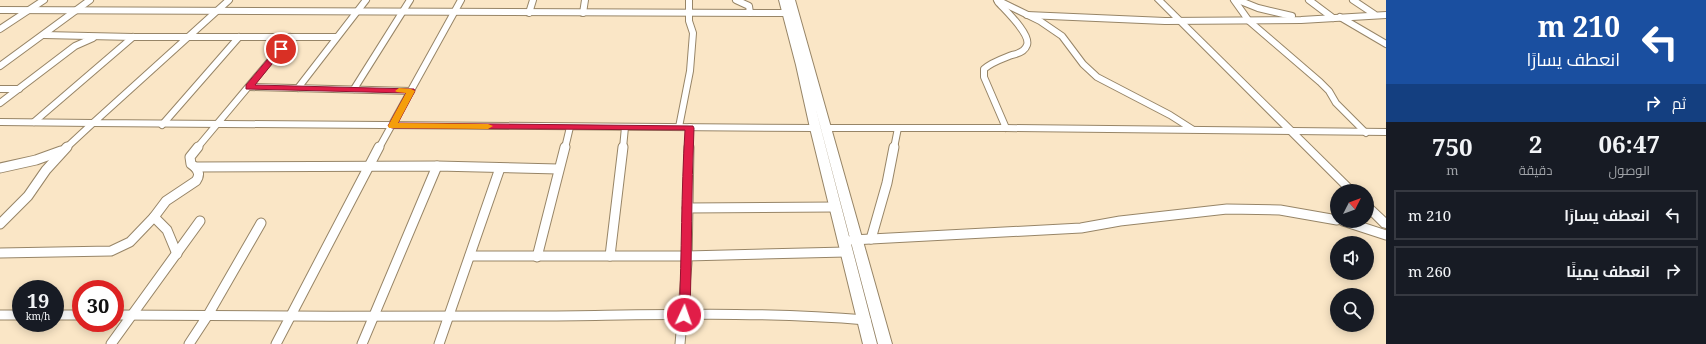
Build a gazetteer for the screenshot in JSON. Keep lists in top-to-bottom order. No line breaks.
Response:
{"north":"top right","page":{"turn":["210 m","انعطف يسارًا"],"then":"ثم","eta":["06:47","الوصول","2","دقيقة","750","m"],"list":[{"name":"انعطف يسارًا","value":"210 m"},{"name":"انعطف يمينًا","value":"260 m"}],"speed":"19 km/h","limit":"30"}}
